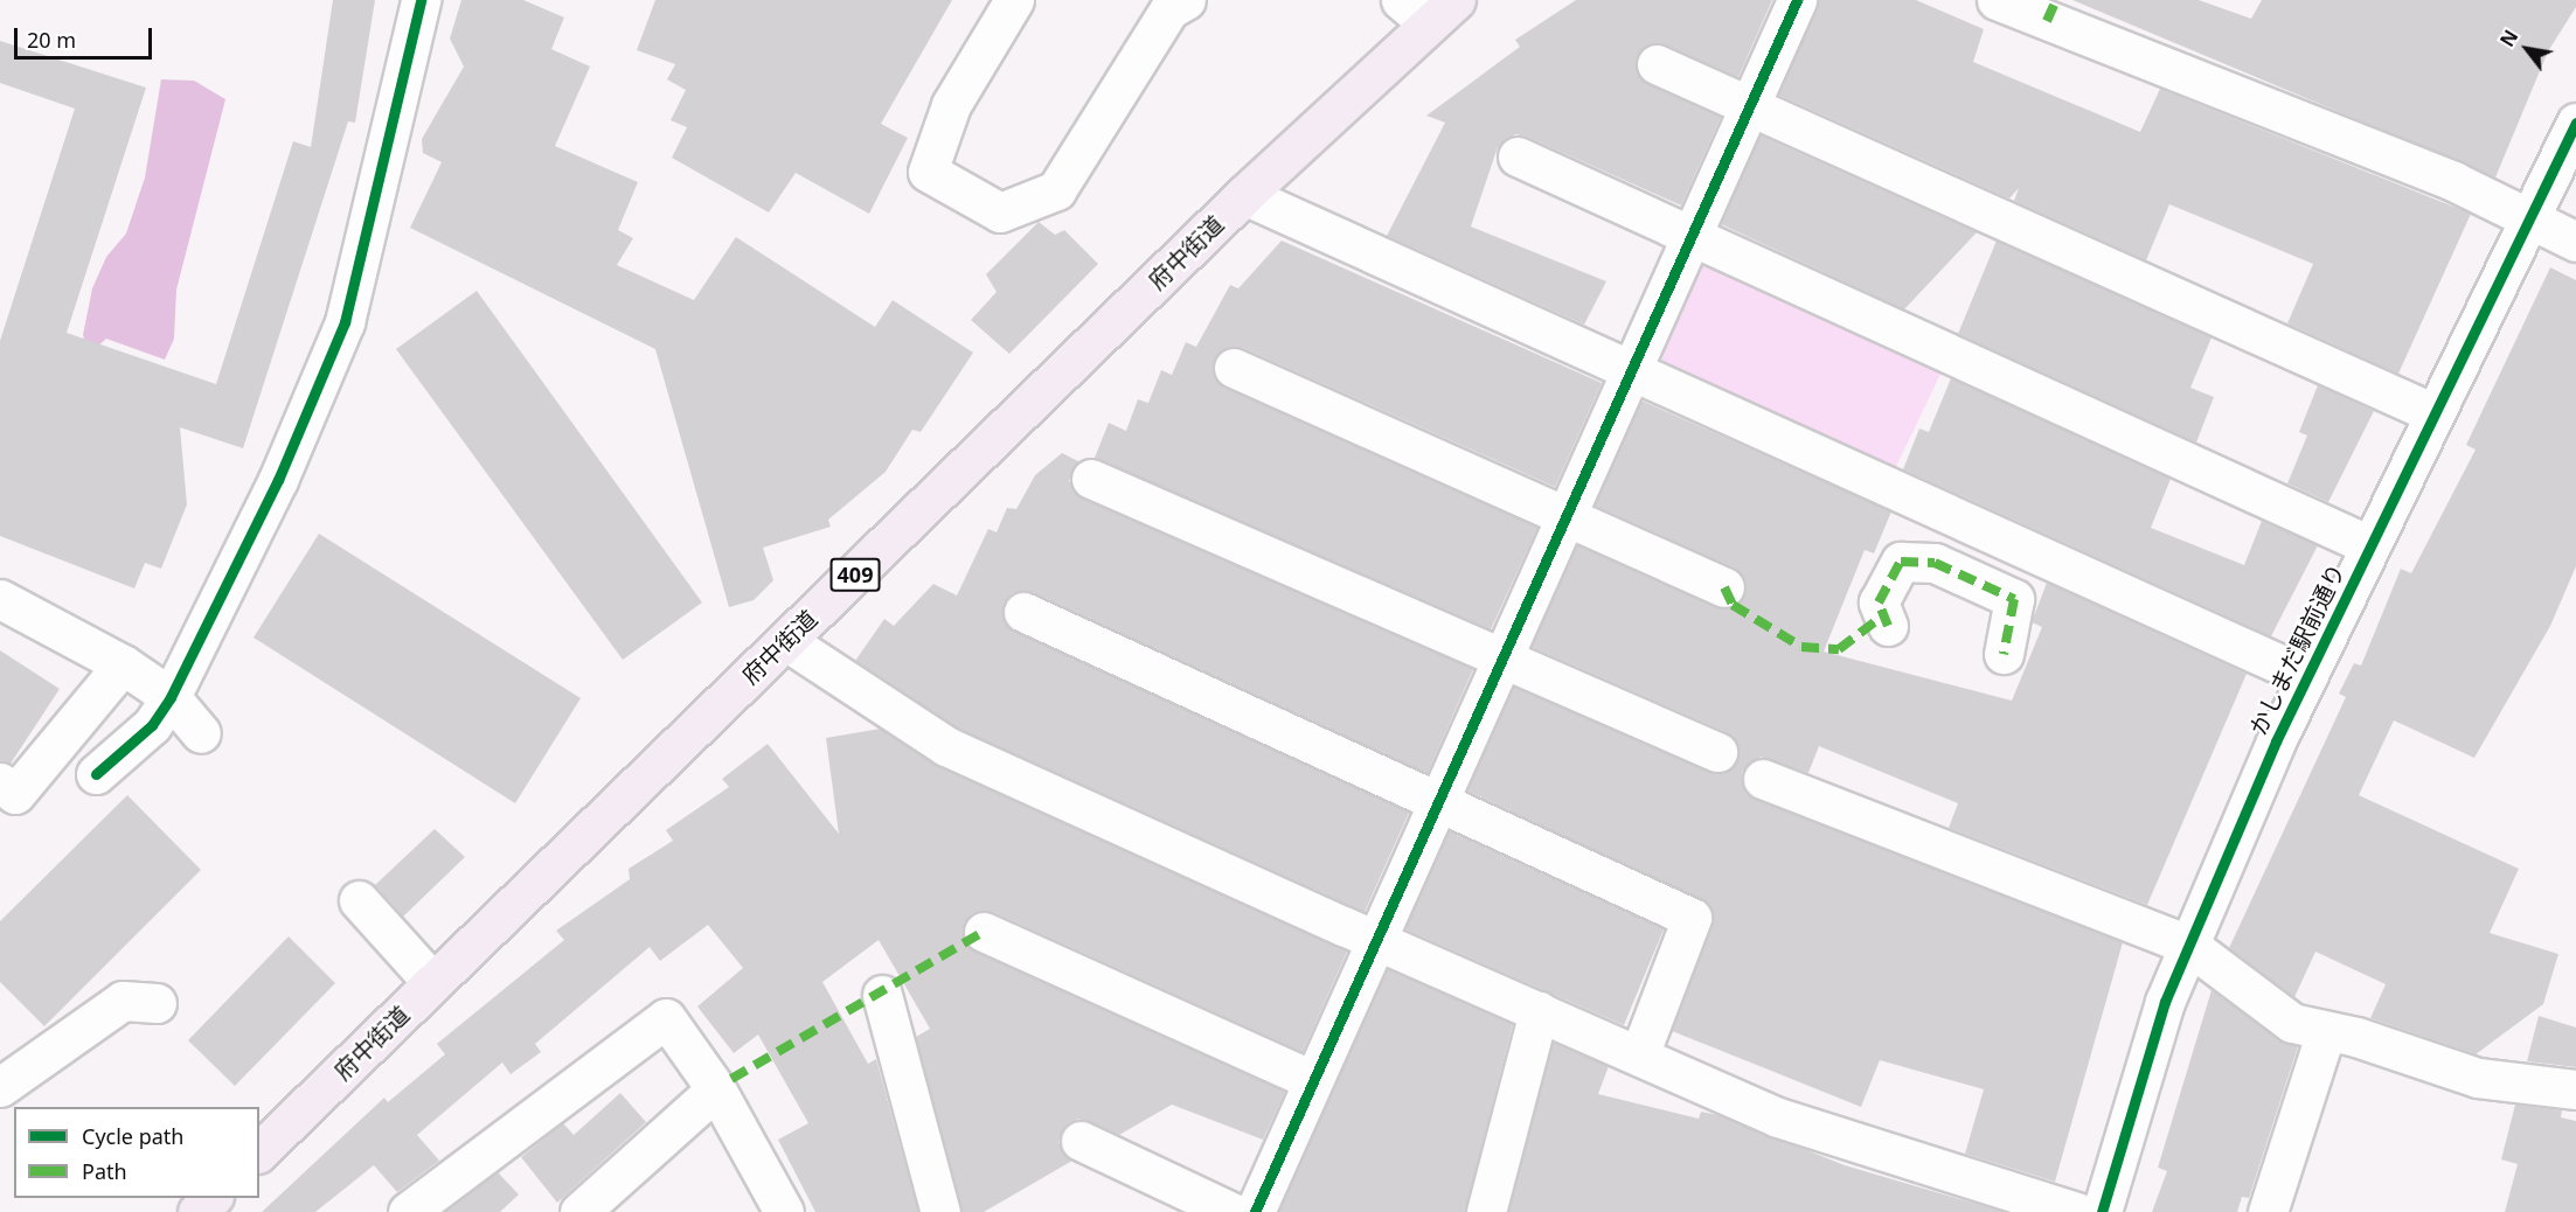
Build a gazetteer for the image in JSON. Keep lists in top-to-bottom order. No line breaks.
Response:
{"streets":{"highway":["府中街道","409"],"street":["かしまだ駅前通り"]},"legend":["Cycle path","Path"],"scale_bar":"20 m","north":"top left"}
